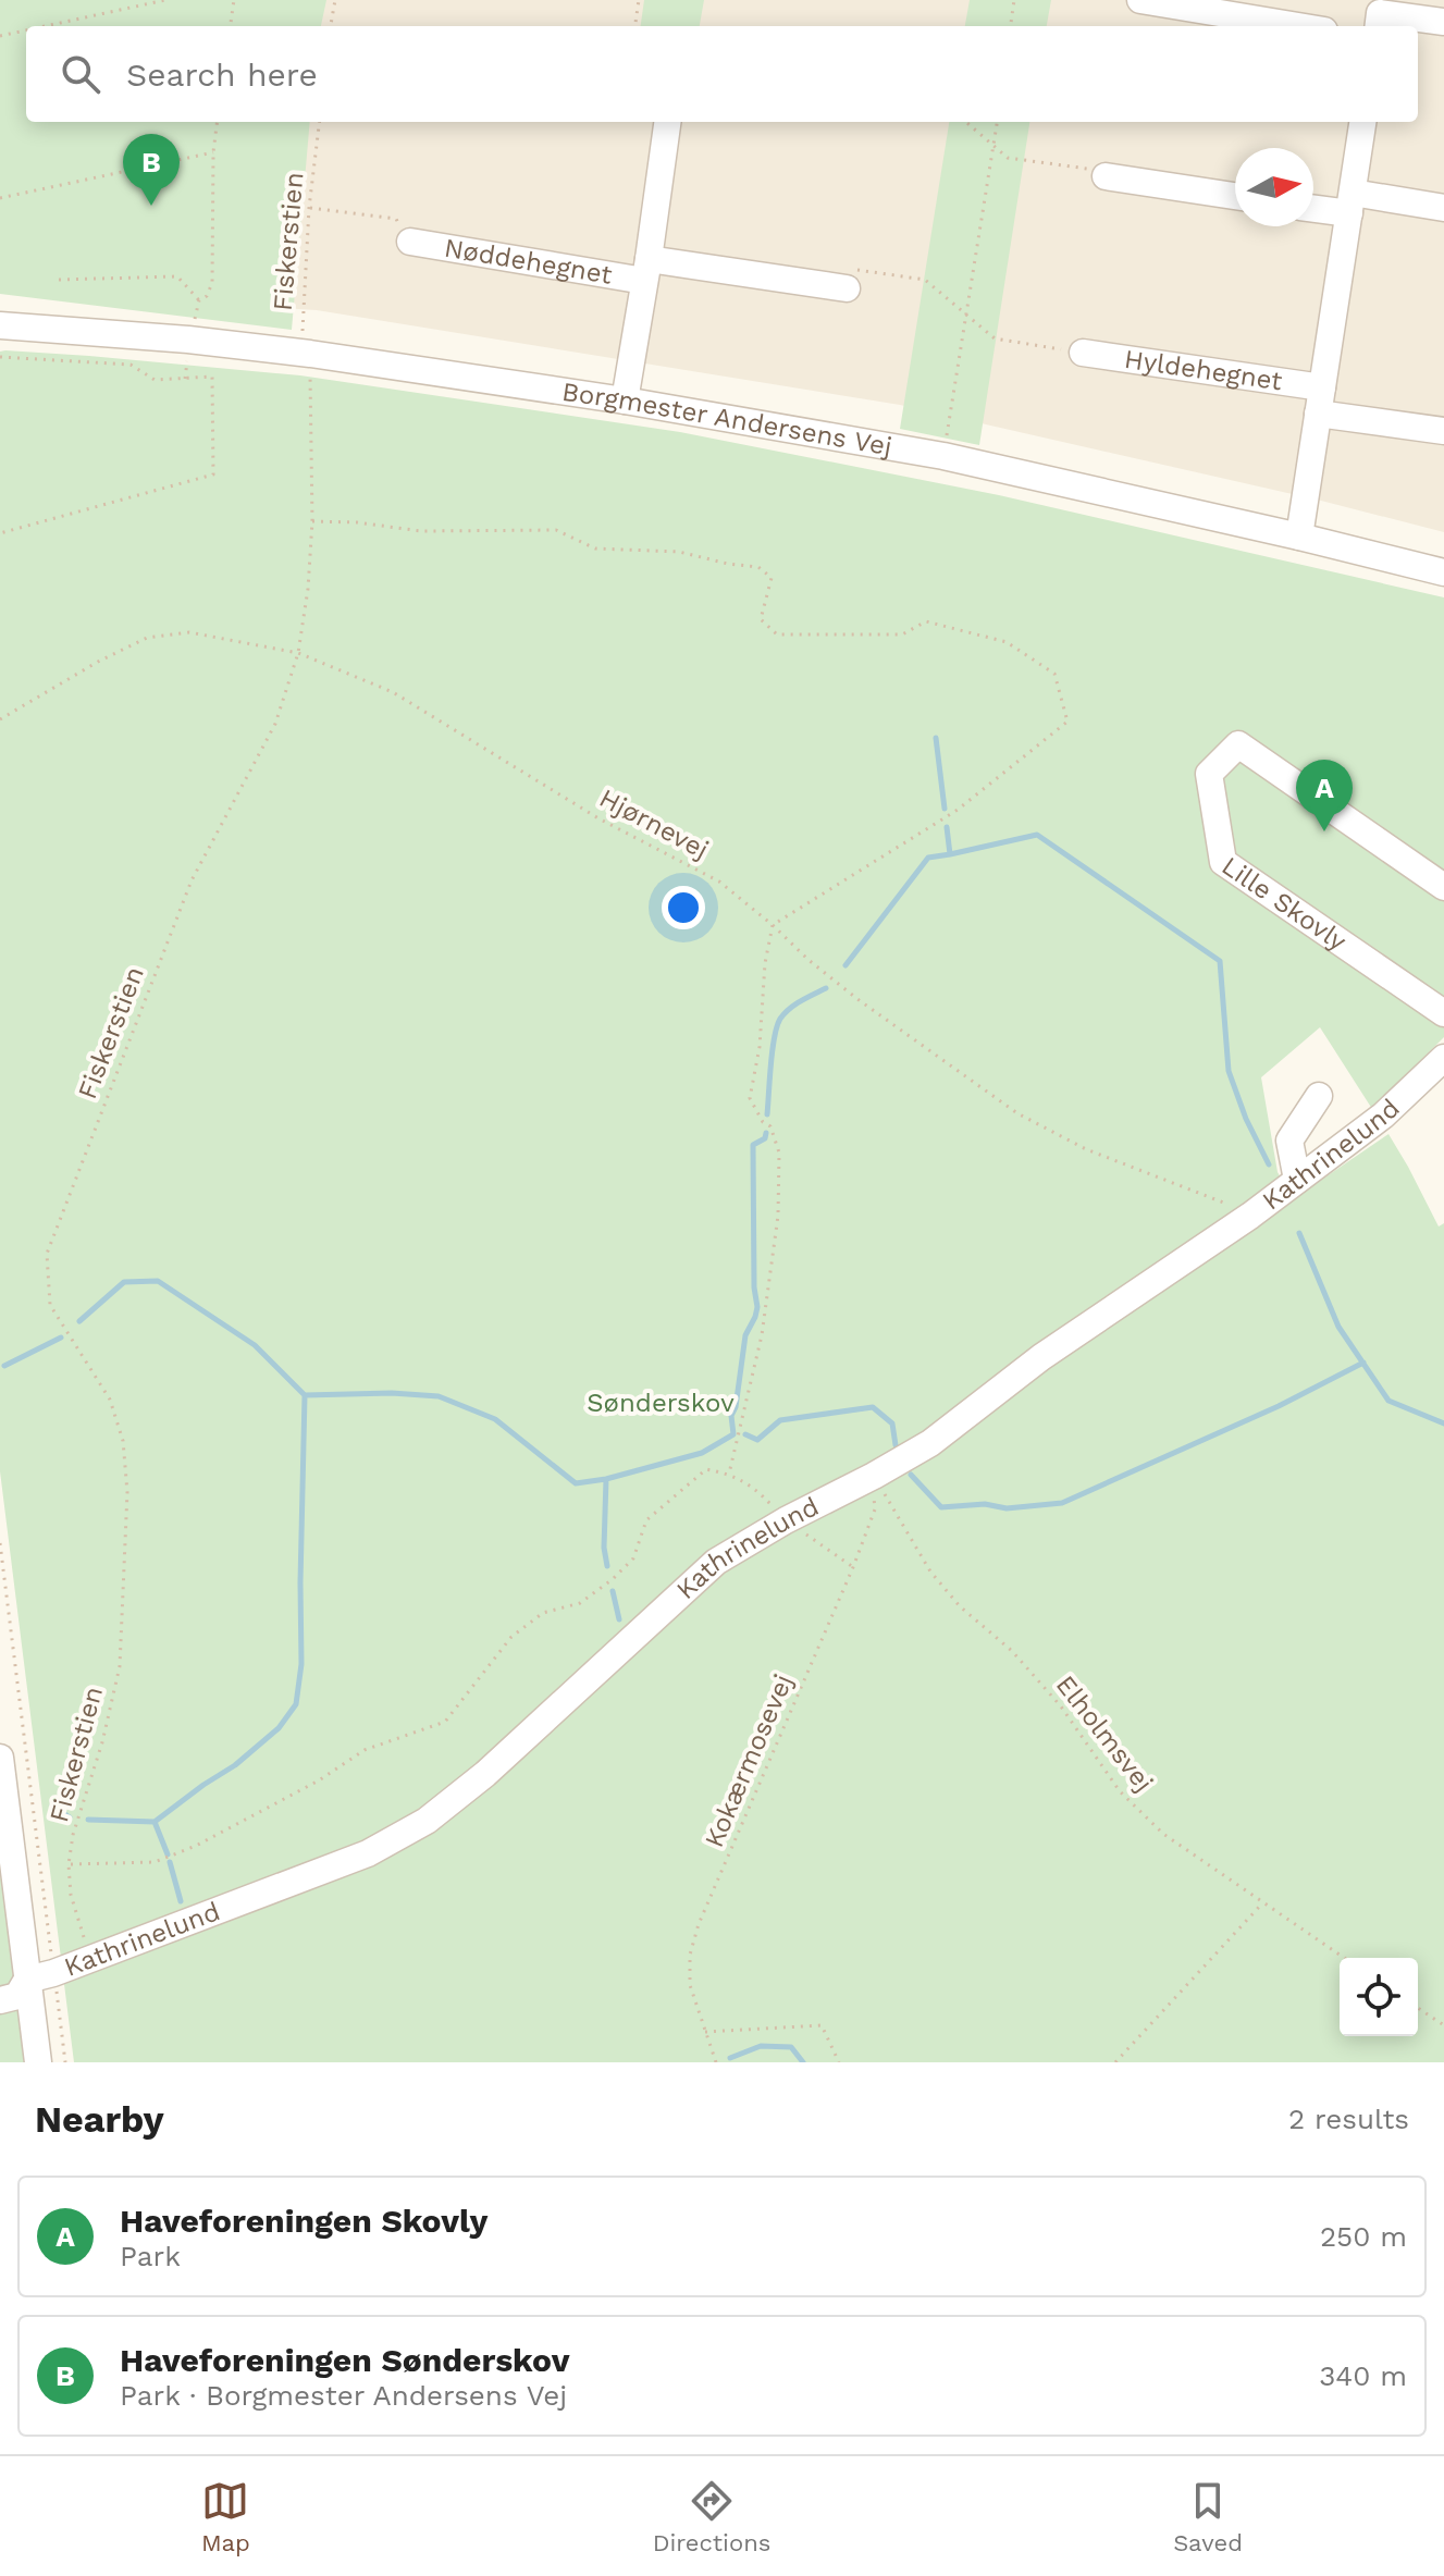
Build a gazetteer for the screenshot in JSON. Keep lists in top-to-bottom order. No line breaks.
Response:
{"streets":{"street":["Nøddehegnet","Hyldehegnet","Borgmester Andersens Vej","Lille Skovly","Kathrinelund"],"path":["Fiskerstien","Hjørnevej","Elholmsvej","Kokærmosevej"]},"crossings":[["Fiskerstien","Borgmester Andersens Vej"],["Fiskerstien","Hjørnevej"],["Fiskerstien","Kathrinelund"],["Nøddehegnet","Borgmester Andersens Vej"],["Hjørnevej","Kathrinelund"],["Kathrinelund","Elholmsvej"],["Kathrinelund","Kokærmosevej"],["Elholmsvej","Kokærmosevej"]],"parks":["Sønderskov"],"north":"right","page":{"search":"Search here","pins":["B","A"],"heading":["Nearby","2 results"],"list":[{"mark":"A","name":"Haveforeningen Skovly","note":"Park","value":"250 m"},{"mark":"B","name":"Haveforeningen Sønderskov","note":"Park · Borgmester Andersens Vej","value":"340 m"}],"nav":["Map","Directions","Saved"]}}
